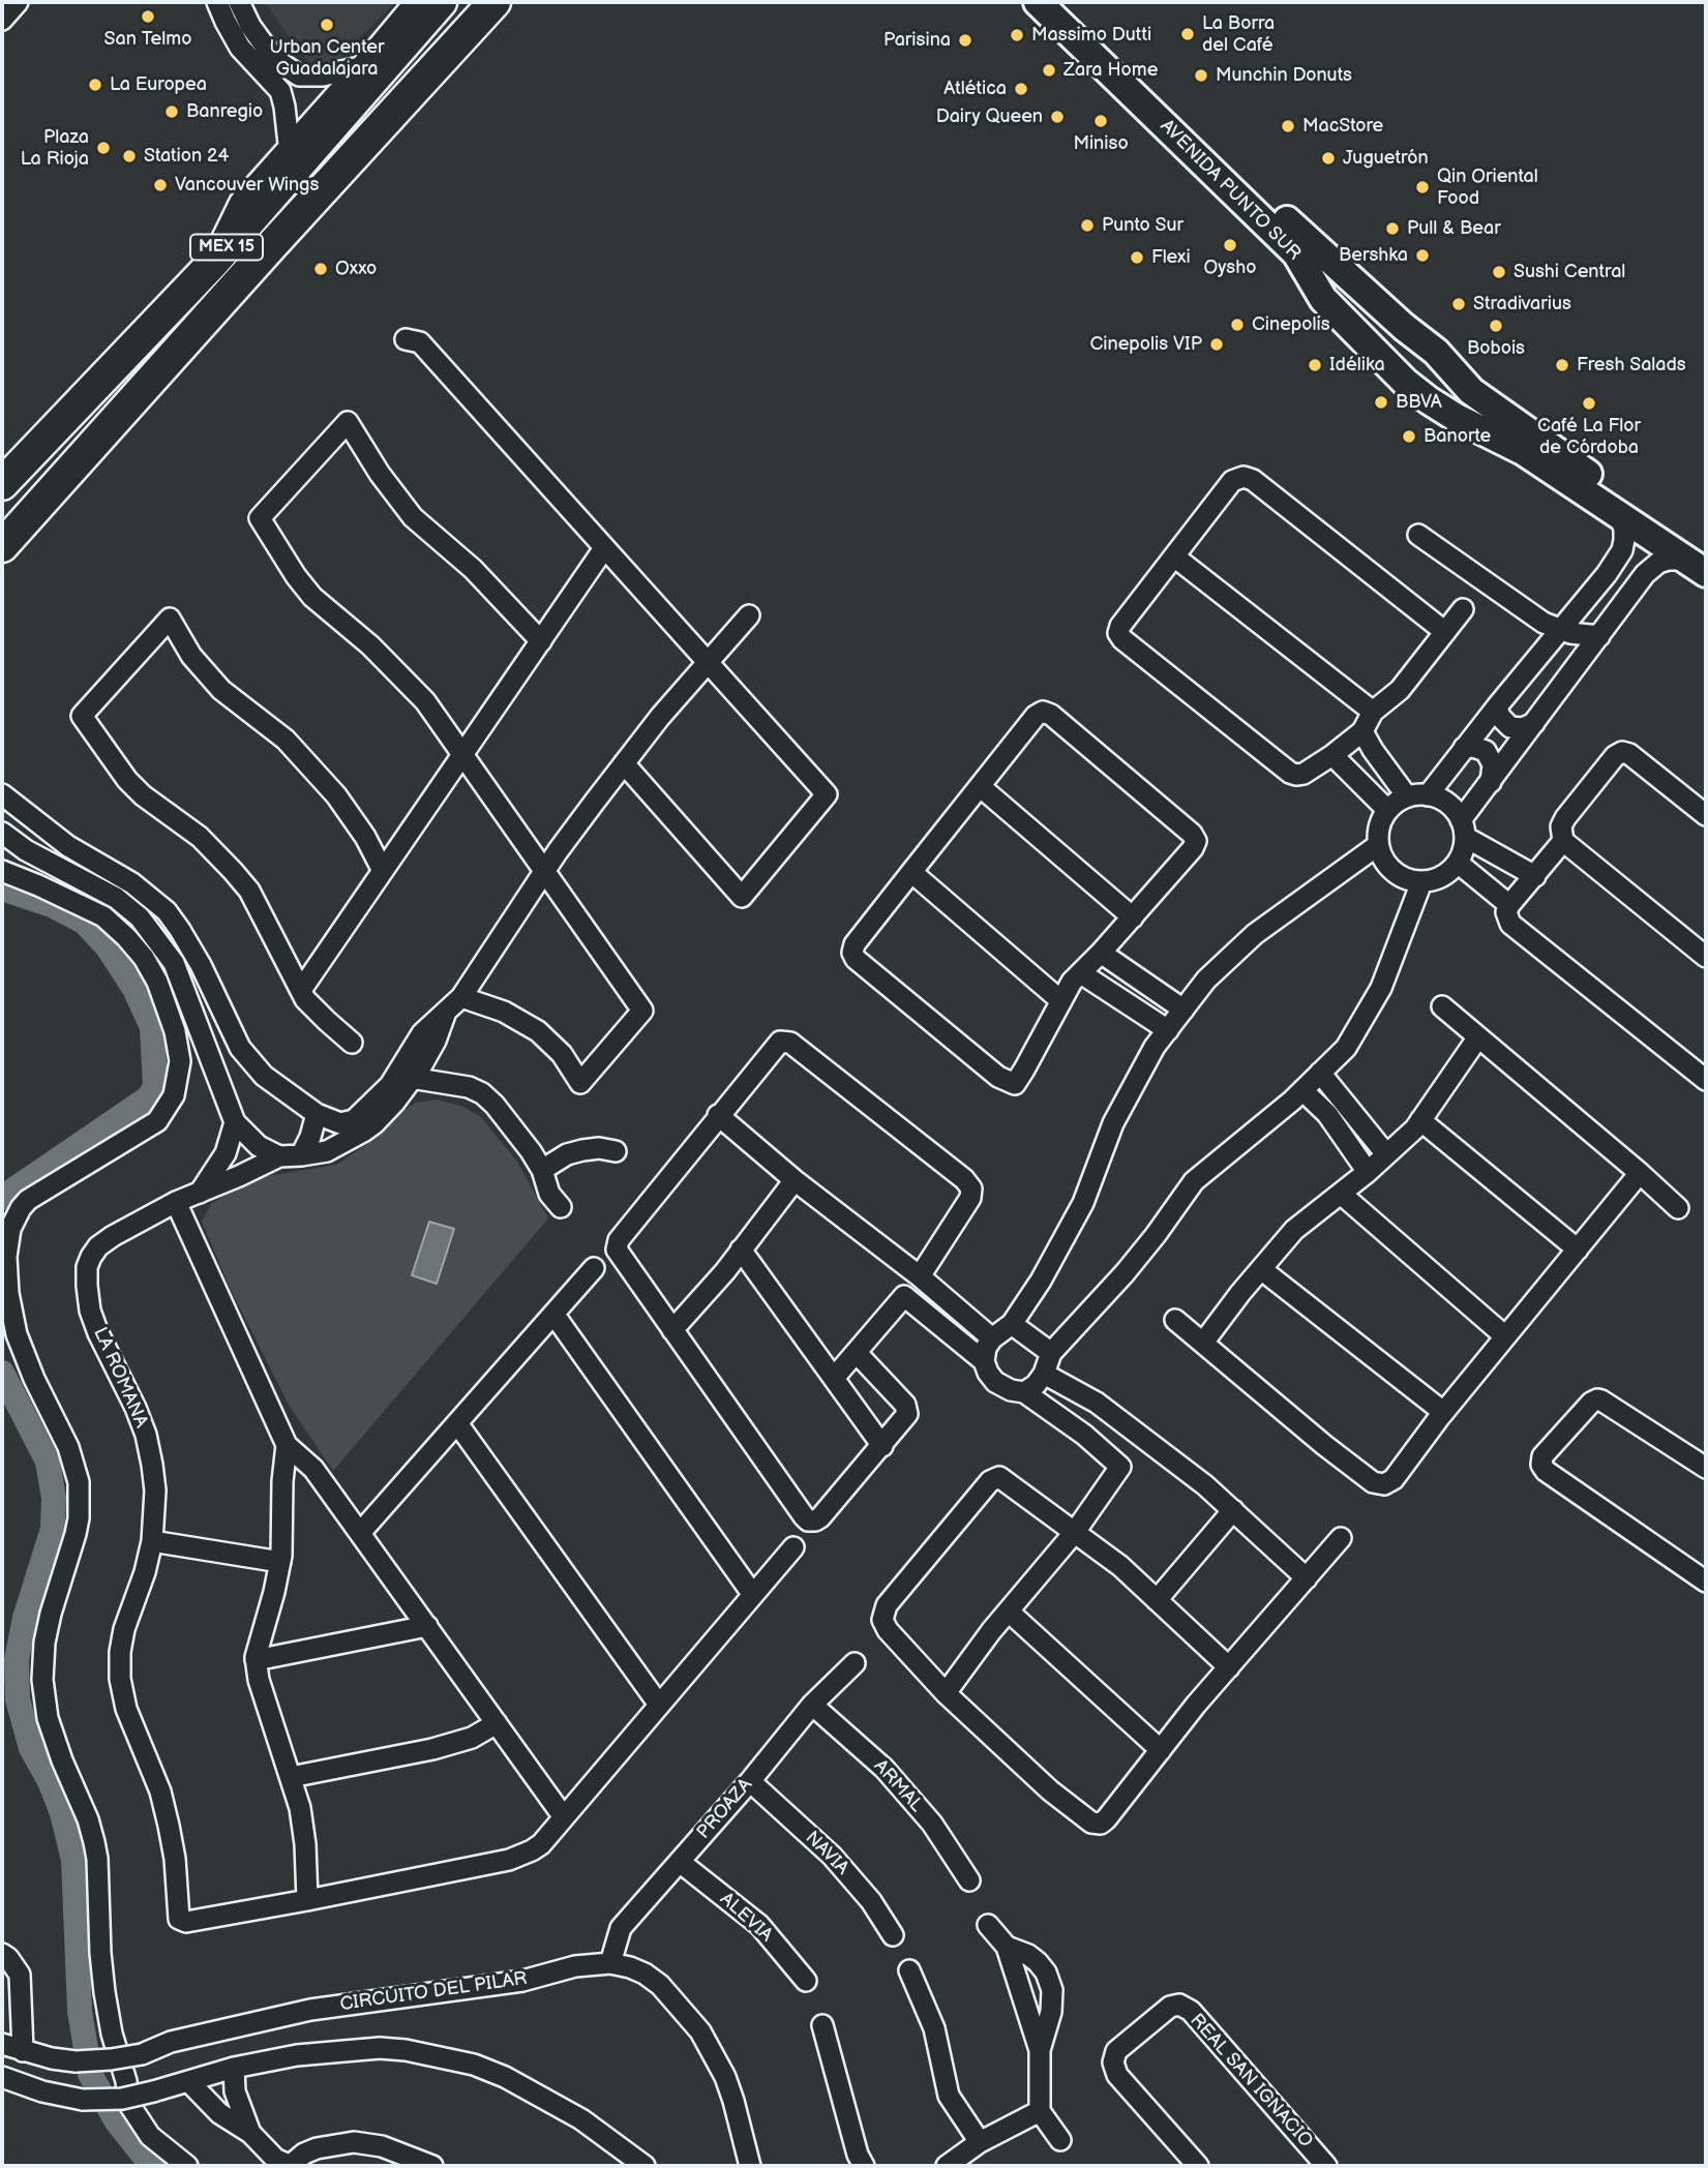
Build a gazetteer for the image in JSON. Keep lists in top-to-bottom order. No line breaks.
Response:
{"streets":{"highway":["MEX 15"],"main road":["AVENIDA PUNTO SUR"],"street":["LA ROMANA","ARMAL","PROAZA","NAVIA","ALEVIA","CIRCUITO DEL PILAR","REAL SAN IGNACIO"]},"crossings":[["ARMAL","PROAZA"],["PROAZA","NAVIA"],["PROAZA","ALEVIA"],["PROAZA","CIRCUITO DEL PILAR"]],"places":["San Telmo","Urban Center Guadalajara","La Borra del Café","Massimo Dutti","Parisina","Zara Home","Munchin Donuts","La Europea","Atlética","Banregio","Dairy Queen","Miniso","MacStore","Plaza La Rioja","Station 24","Juguetrón","Vancouver Wings","Qin Oriental Food","Punto Sur","Pull & Bear","Oysho","Bershka","Flexi","Oxxo","Sushi Central","Stradivarius","Cinepolis","Bobois","Cinepolis VIP","Idélika","Fresh Salads","BBVA","Café La Flor de Córdoba","Banorte"]}
